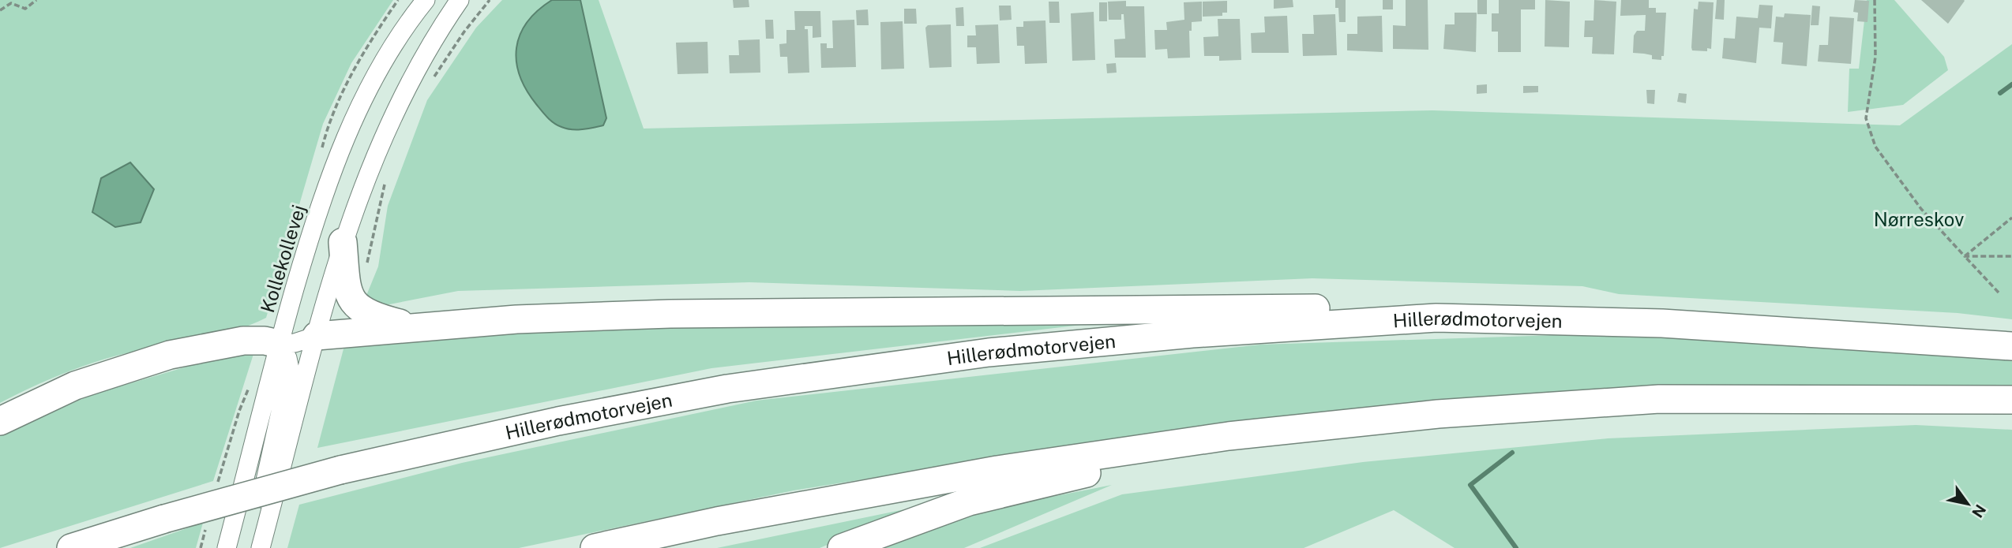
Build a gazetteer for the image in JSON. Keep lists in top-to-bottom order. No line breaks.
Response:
{"streets":{"highway":["Hillerødmotorvejen"],"street":["Kollekollevej"]},"parks":["Nørreskov"],"north":"bottom right"}
